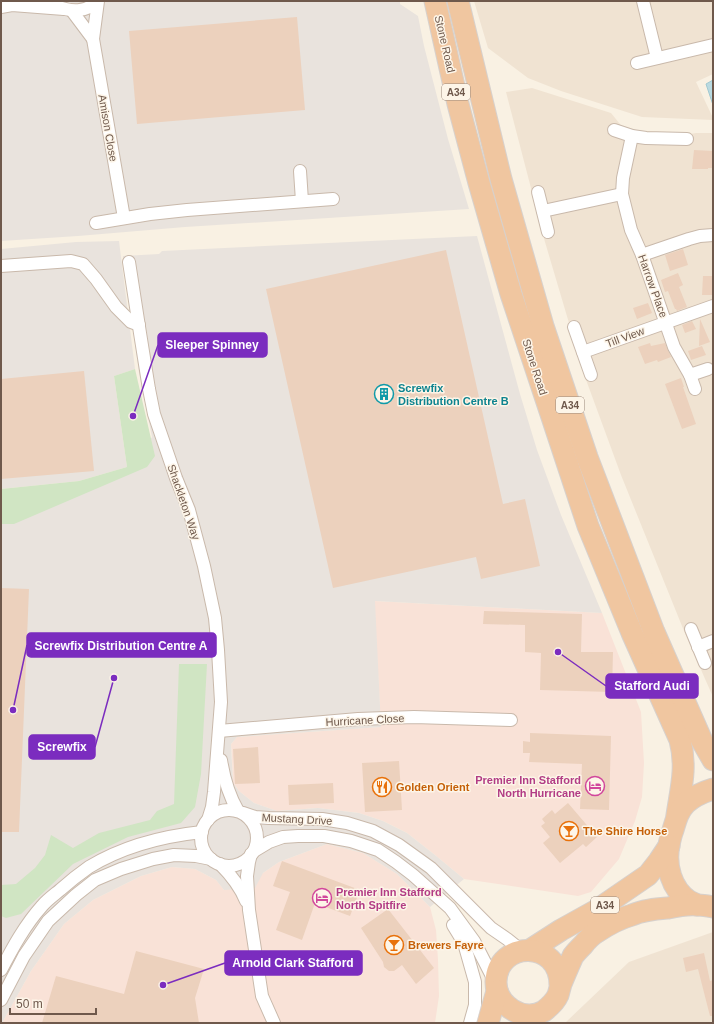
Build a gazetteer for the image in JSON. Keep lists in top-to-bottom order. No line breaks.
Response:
{"streets":{"highway":["Stone Road","A34"],"street":["Amison Close","Harrow Place","Till View","Shackleton Way","Hurricane Close","Mustang Drive"]},"crossings":[["Stone Road","A34"],["A34","Mustang Drive"],["Harrow Place","Till View"],["Shackleton Way","Hurricane Close"],["Shackleton Way","Mustang Drive"]],"places":{"building":["Screwfix Distribution Centre B"],"other":["Sleeper Spinney","Stafford Audi","Screwfix","Screwfix Distribution Centre A","Arnold Clark Stafford"],"hotel":["Premier Inn Stafford North Hurricane","Premier Inn Stafford North Spitfire"],"restaurant":["Golden Orient"],"bar":["The Shire Horse","Brewers Fayre"]},"scale_bar":"50 m"}
